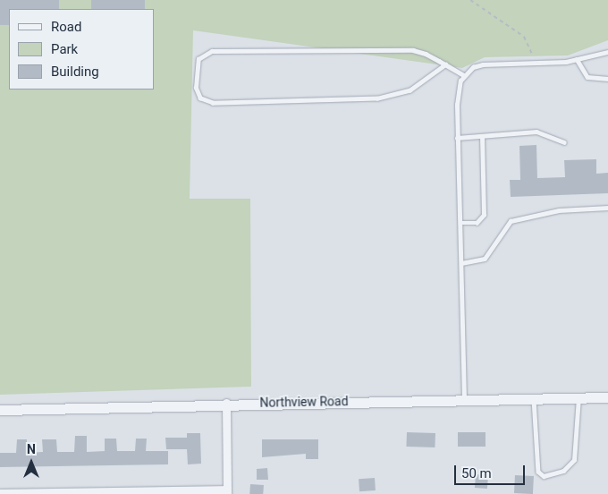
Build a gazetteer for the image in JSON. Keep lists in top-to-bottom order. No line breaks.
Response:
{"streets":{"street":["Northview Road"]},"legend":["Road","Park","Building"],"scale_bar":"50 m","north":"top"}
